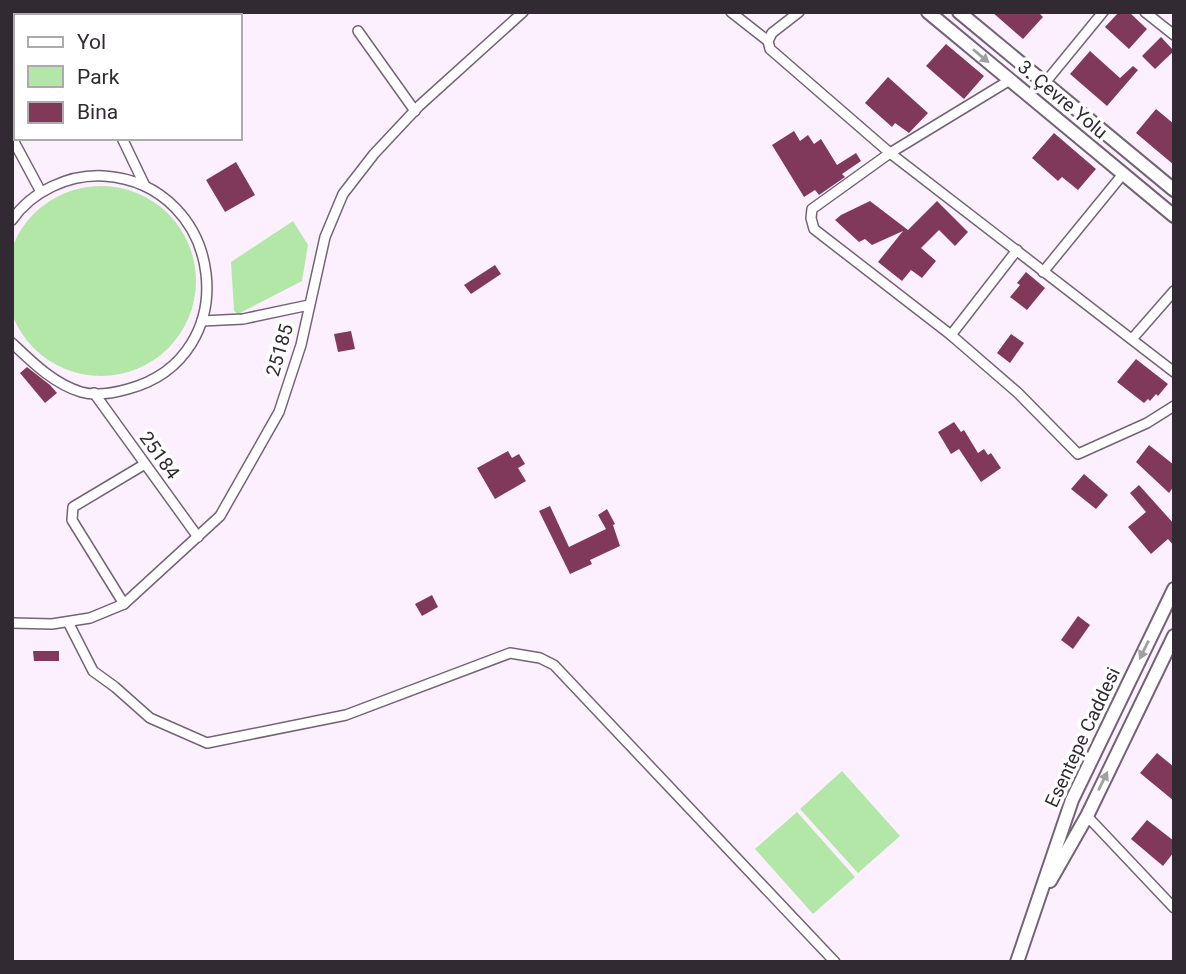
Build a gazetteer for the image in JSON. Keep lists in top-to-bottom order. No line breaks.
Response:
{"streets":{"main road":["3. Çevre Yolu","Esentepe Caddesi"],"street":["25185","25184"]},"crossings":[["25185","25184"]],"legend":["Yol","Park","Bina"]}
